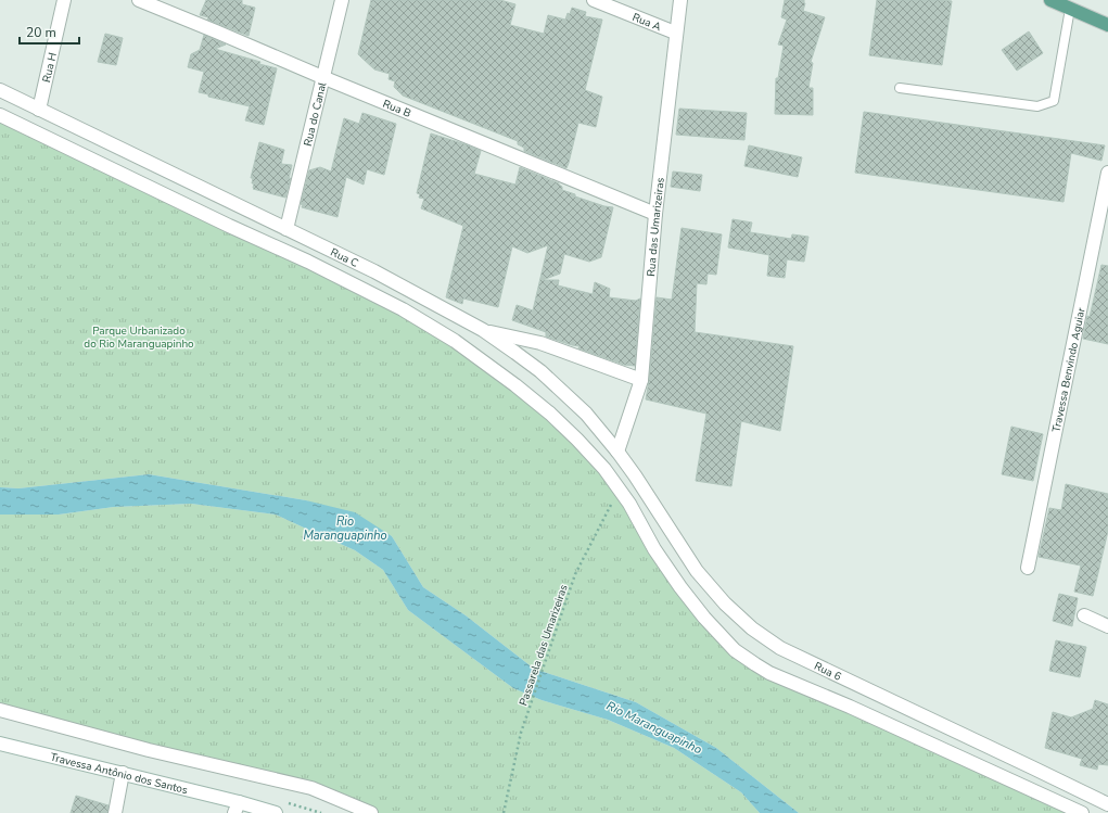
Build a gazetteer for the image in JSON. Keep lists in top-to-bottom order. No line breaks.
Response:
{"streets":{"street":["Rua A","Rua H","Rua B","Rua do Canal","Rua das Umarizeiras","Rua C","Travessa Benvindo Aguiar","Rua 6","Travessa Antônio dos Santos"],"path":["Passarela das Umarizeiras"]},"crossings":[["Rua A","Rua das Umarizeiras"],["Rua H","Rua C"],["Rua B","Rua do Canal"],["Rua B","Rua das Umarizeiras"],["Rua do Canal","Rua C"],["Rua das Umarizeiras","Rua C"],["Rua das Umarizeiras","Rua 6"],["Rua C","Rua 6"]],"water":["Rio Maranguapinho"],"parks":["Parque Urbanizado do Rio Maranguapinho"],"scale_bar":"20 m"}
